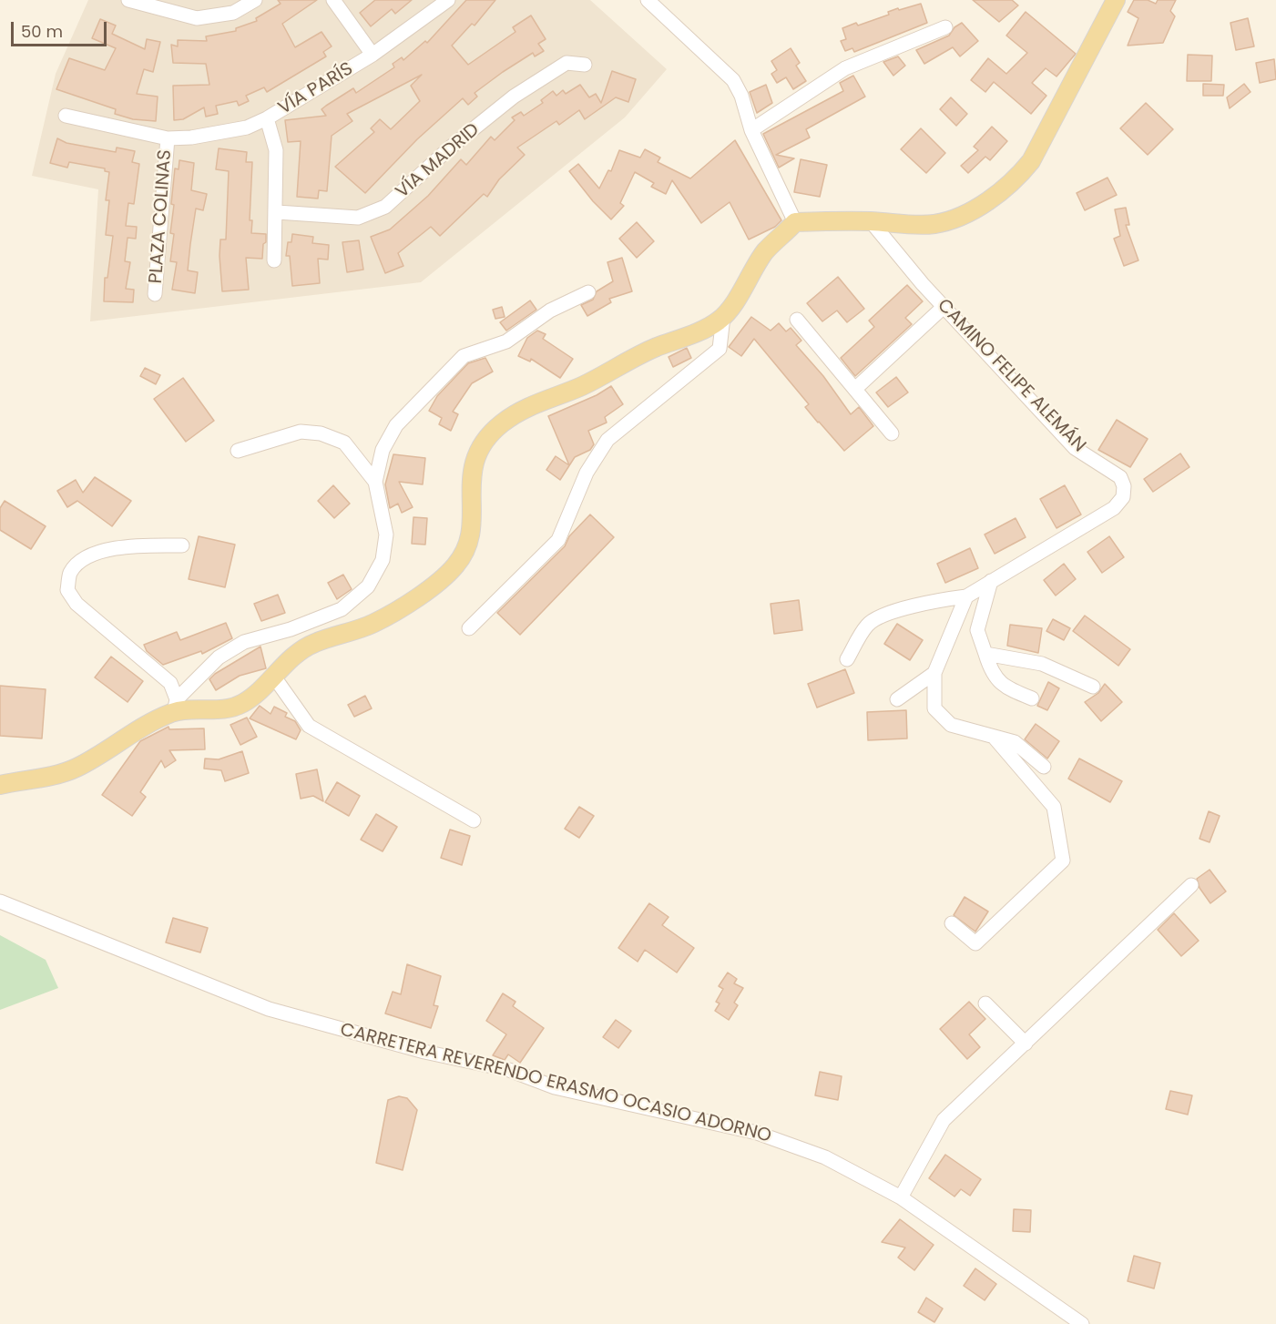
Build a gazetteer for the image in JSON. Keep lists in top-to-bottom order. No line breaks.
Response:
{"streets":{"street":["VÍA PARÍS","VÍA MADRID","PLAZA COLINAS","CAMINO FELIPE ALEMÁN","CARRETERA REVERENDO ERASMO OCASIO ADORNO"]},"crossings":[["VÍA PARÍS","PLAZA COLINAS"]],"scale_bar":"50 m"}
